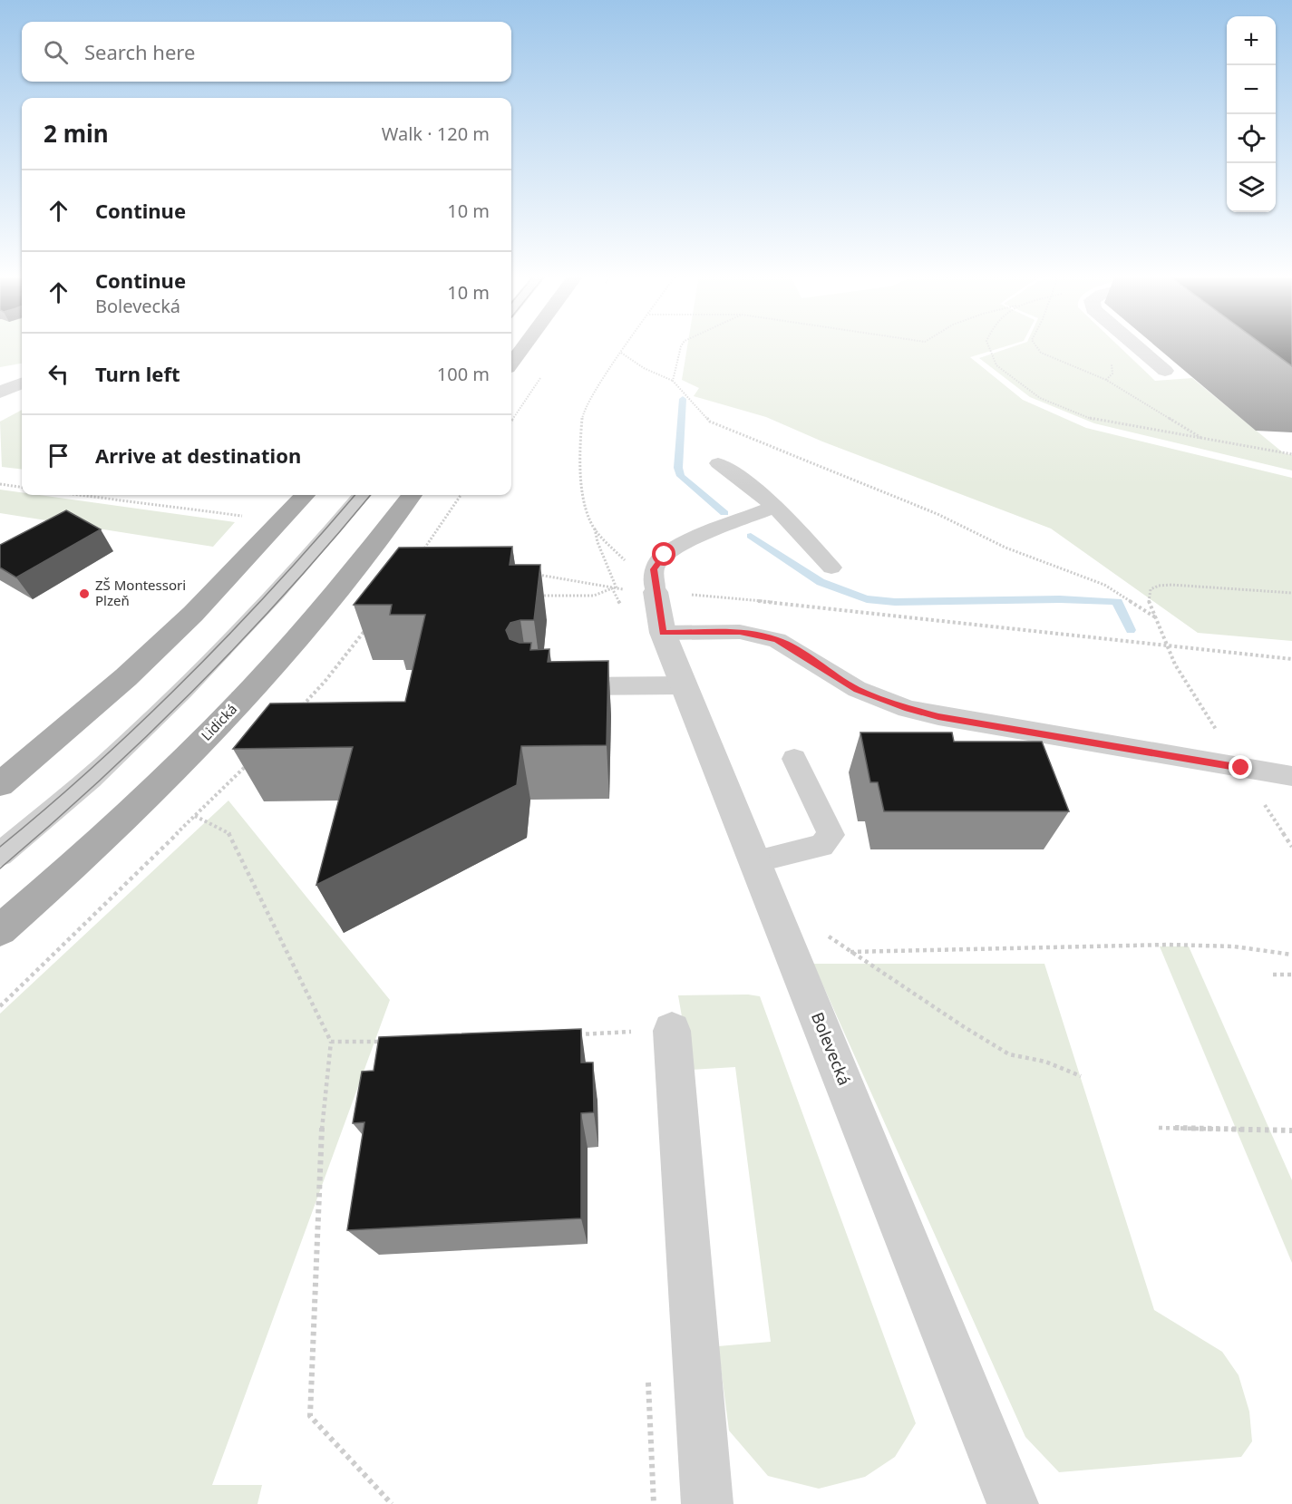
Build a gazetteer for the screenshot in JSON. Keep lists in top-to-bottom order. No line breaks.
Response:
{"streets":{"main road":["Lidická"],"street":["Bolevecká"]},"places":["ZŠ Montessori Plzeň"],"page":{"map_buttons":["+","−"],"search":"Search here","heading":["2 min","Walk · 120 m"],"list":[["Continue","10 m"],["Continue","Bolevecká","10 m"],["Turn left","100 m"],"Arrive at destination"]}}
